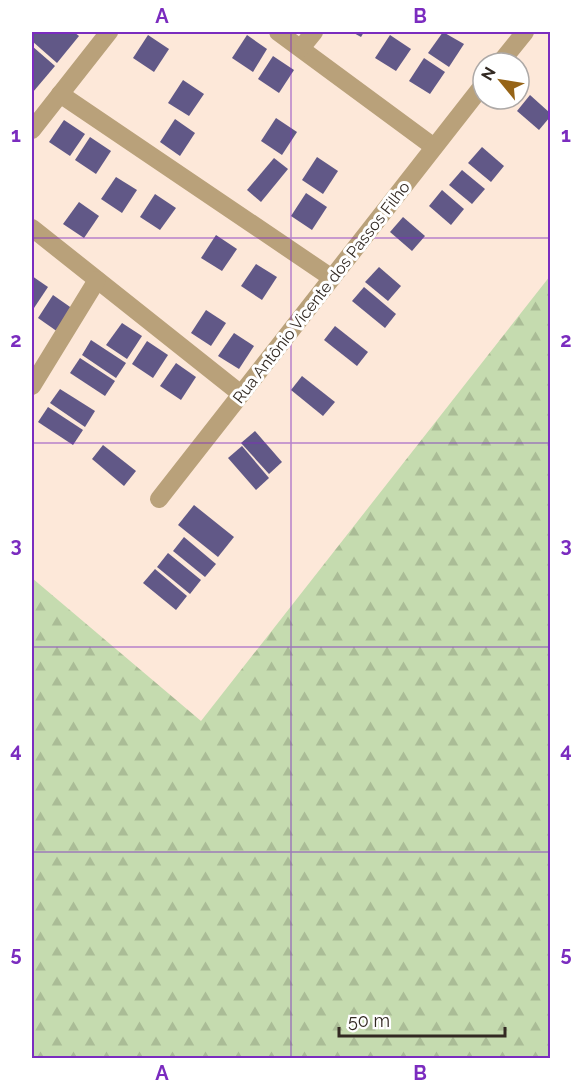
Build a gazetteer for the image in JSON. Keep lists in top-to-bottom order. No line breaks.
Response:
{"streets":{"street":["Rua Antônio Vicente dos Passos Filho"]},"scale_bar":"50 m","north":"top left","grid":{"columns":["A","B"],"rows":["1","2","3","4","5"]}}
